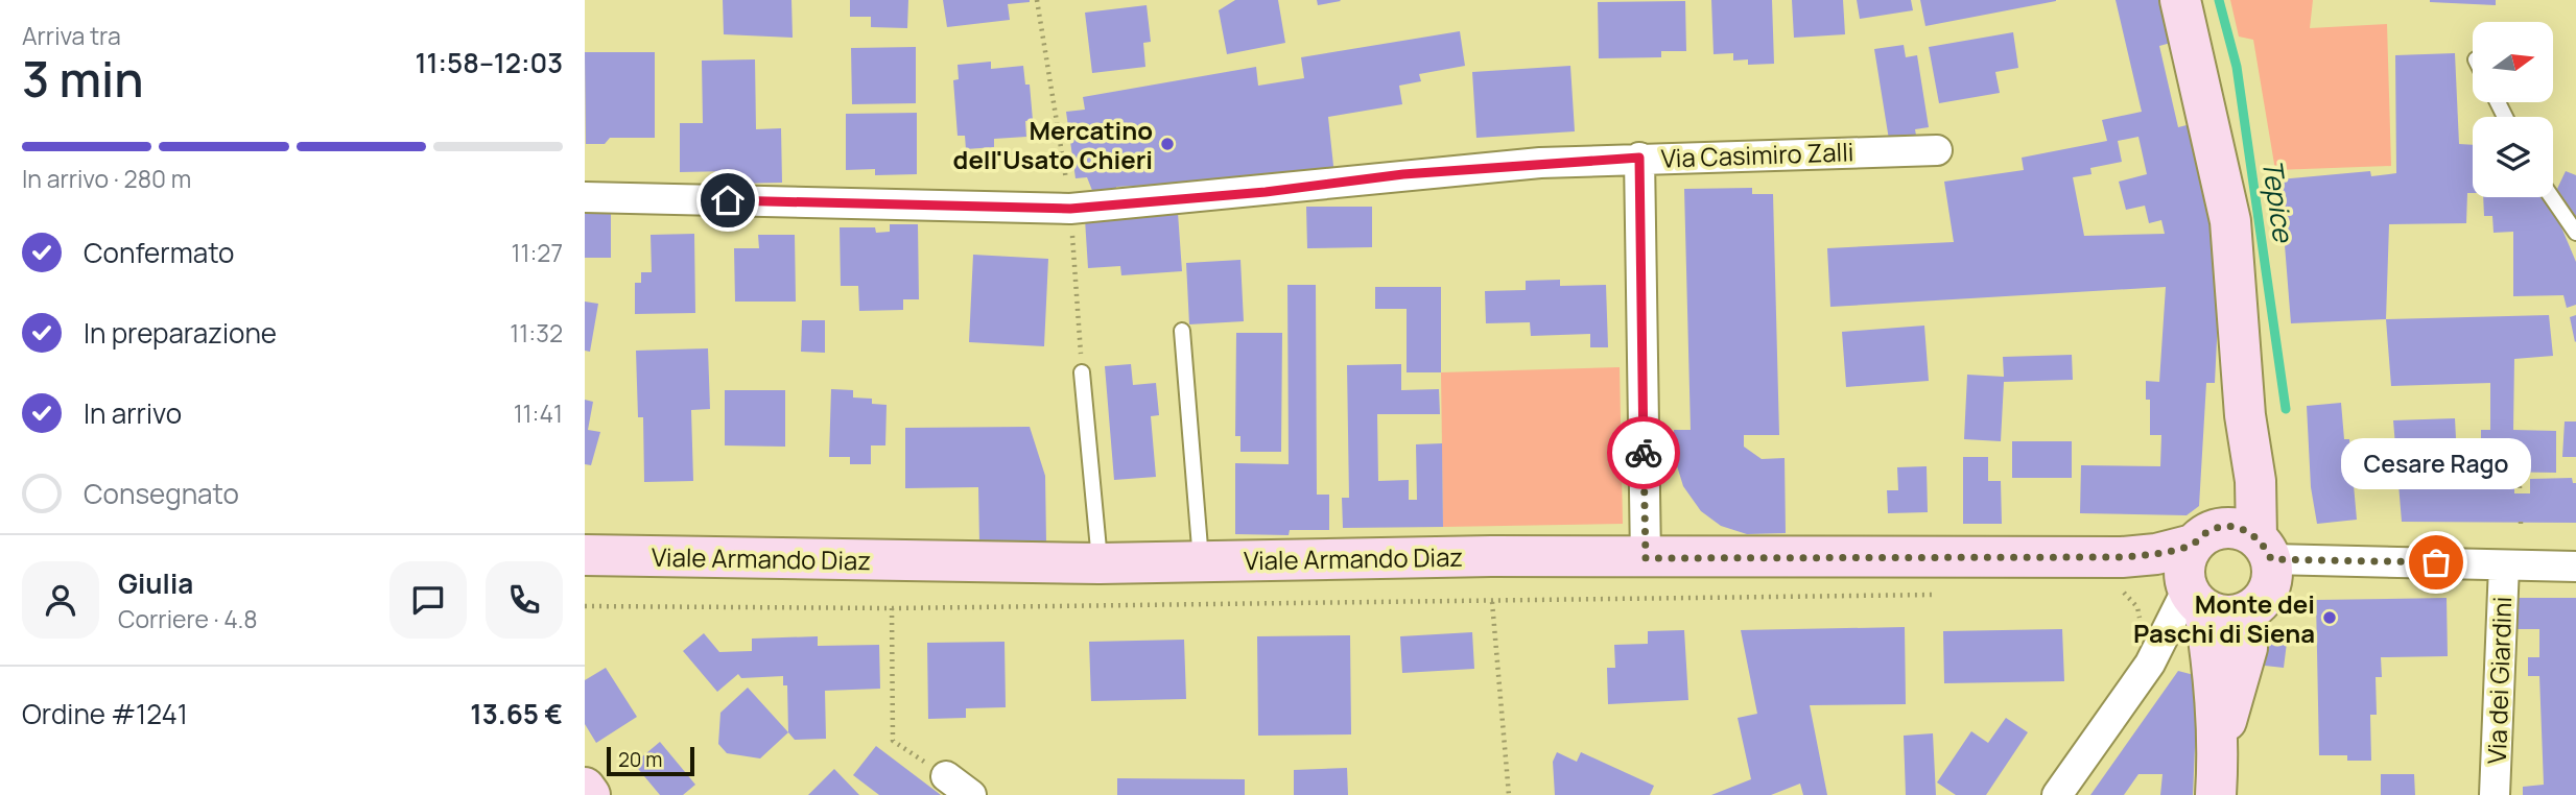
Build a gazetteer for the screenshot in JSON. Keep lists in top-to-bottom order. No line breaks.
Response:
{"streets":{"street":["Via Casimiro Zalli","Viale Armando Diaz","Via dei Giardini"]},"water":["Tepice"],"places":["Mercatino dell'Usato Chieri","Cesare Rago","Monte dei Paschi di Siena"],"scale_bar":"20 m","north":"right","page":{"heading":["3 min","Arriva tra","11:58–12:03"],"panel":["Giulia","Corriere · 4.8","Ordine #1241","13.65 €"],"bar":"In arrivo · 280 m","list":[["Confermato","11:27"],["In preparazione","11:32"],["In arrivo","11:41"],"Consegnato"],"bubble":"Cesare Rago","scale":"20 m"}}
